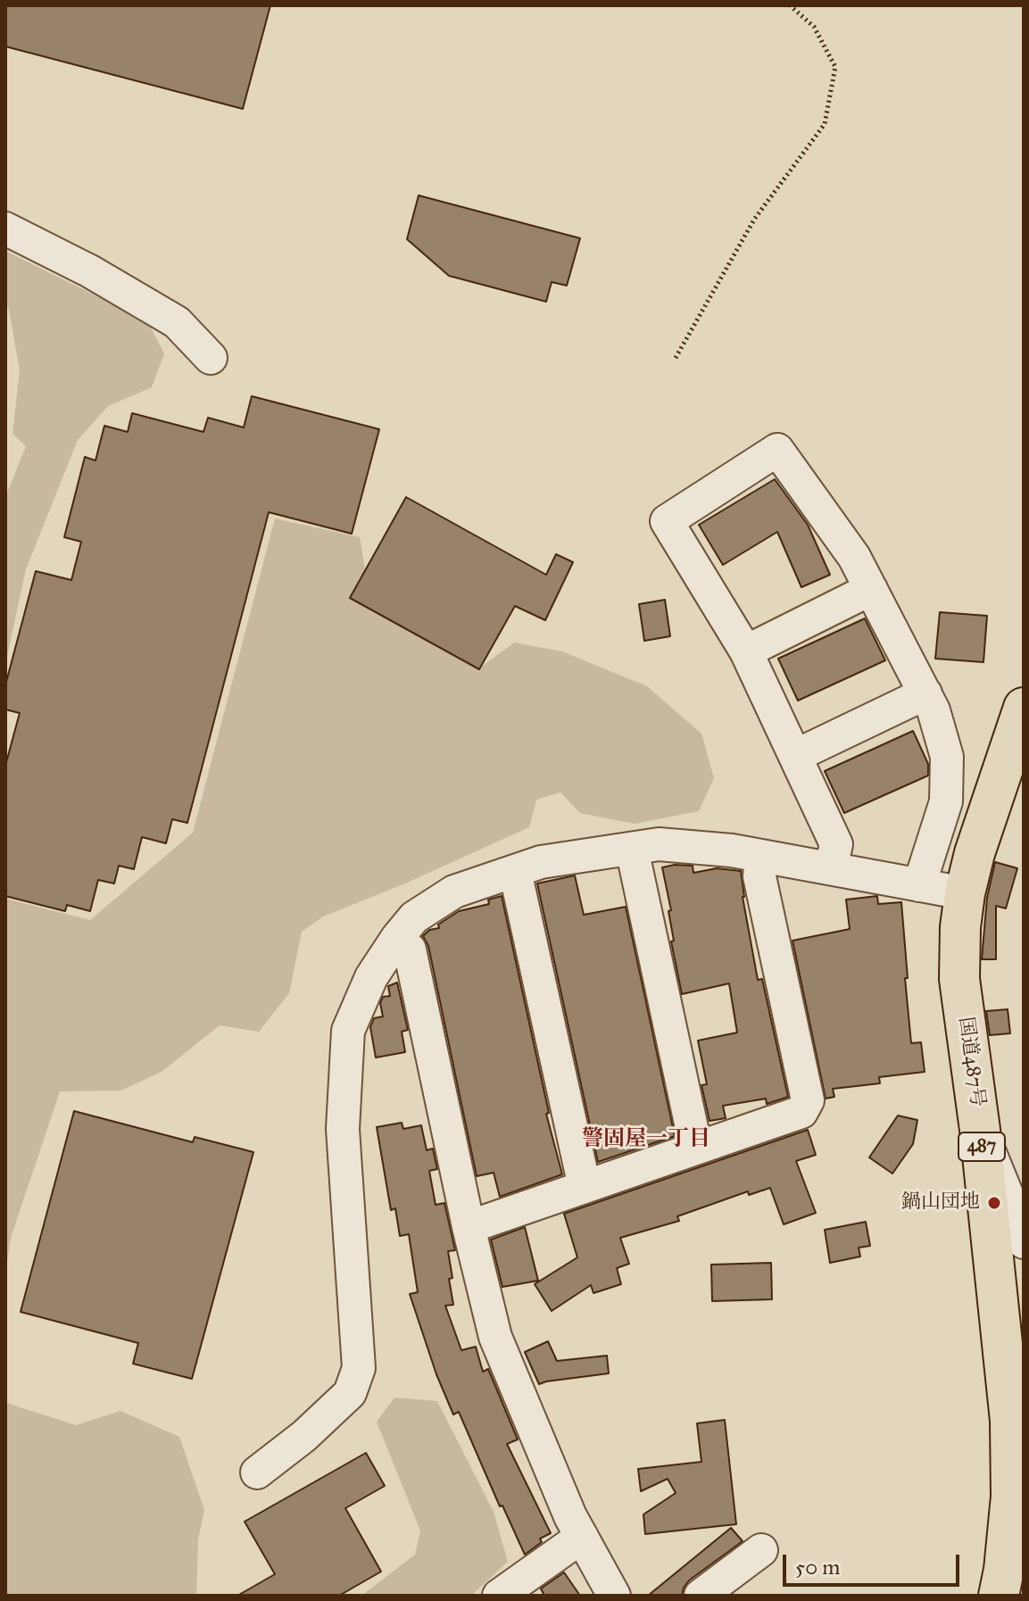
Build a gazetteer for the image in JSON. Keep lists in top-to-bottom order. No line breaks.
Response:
{"streets":{"highway":["国道487号","487"]},"districts":["警固屋一丁目"],"places":["鍋山団地"],"scale_bar":"50 m"}
